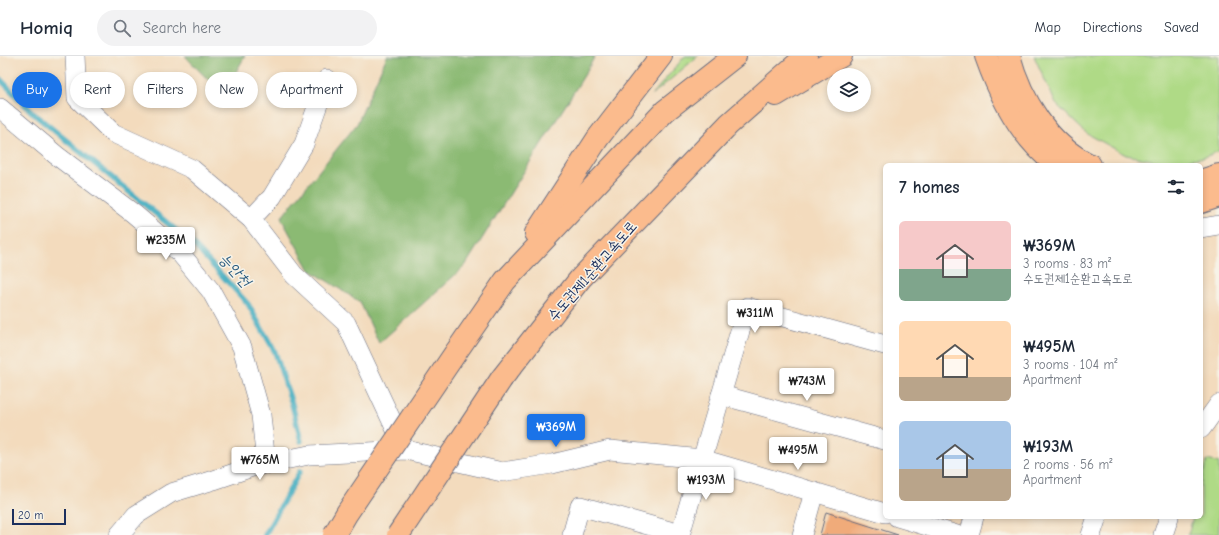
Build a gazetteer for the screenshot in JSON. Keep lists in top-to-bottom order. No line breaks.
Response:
{"streets":{"highway":["수도권제1순환고속도로"]},"water":["능안천"],"scale_bar":"20 m","page":{"header":"Homiq","search":"Search here","nav":["Map","Directions","Saved"],"chip":["Buy","Rent","Filters","New","Apartment"],"heading":"7 homes","list":[{"name":"₩369M","note":"3 rooms · 83 m² · 수도권제1순환고속도로"},{"name":"₩495M","note":"3 rooms · 104 m² · Apartment"},{"name":"₩193M","note":"2 rooms · 56 m² · Apartment"}],"price":["₩235M","₩311M","₩743M","₩369M","₩495M","₩765M","₩193M"],"scale":"20 m"}}
